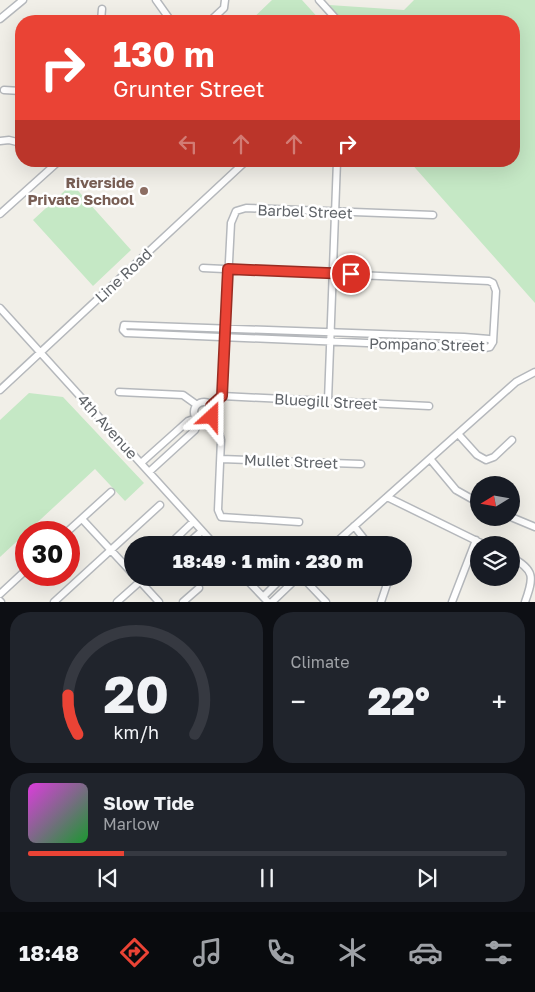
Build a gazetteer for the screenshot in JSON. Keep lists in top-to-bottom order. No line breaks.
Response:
{"streets":{"street":["Barbel Street","Line Road","Pompano Street","Bluegill Street","4th Avenue","Mullet Street"]},"crossings":[["Line Road","4th Avenue"]],"places":["Riverside Private School"],"north":"left","page":{"turn":["130 m","Grunter Street"],"limit":"30","trip":"18:49 · 1 min · 230 m","tile":"Climate","heat":["−","22°","+"],"song":["Slow Tide","Marlow"],"tabs":"18:48","gauge":["20","km/h"]}}
